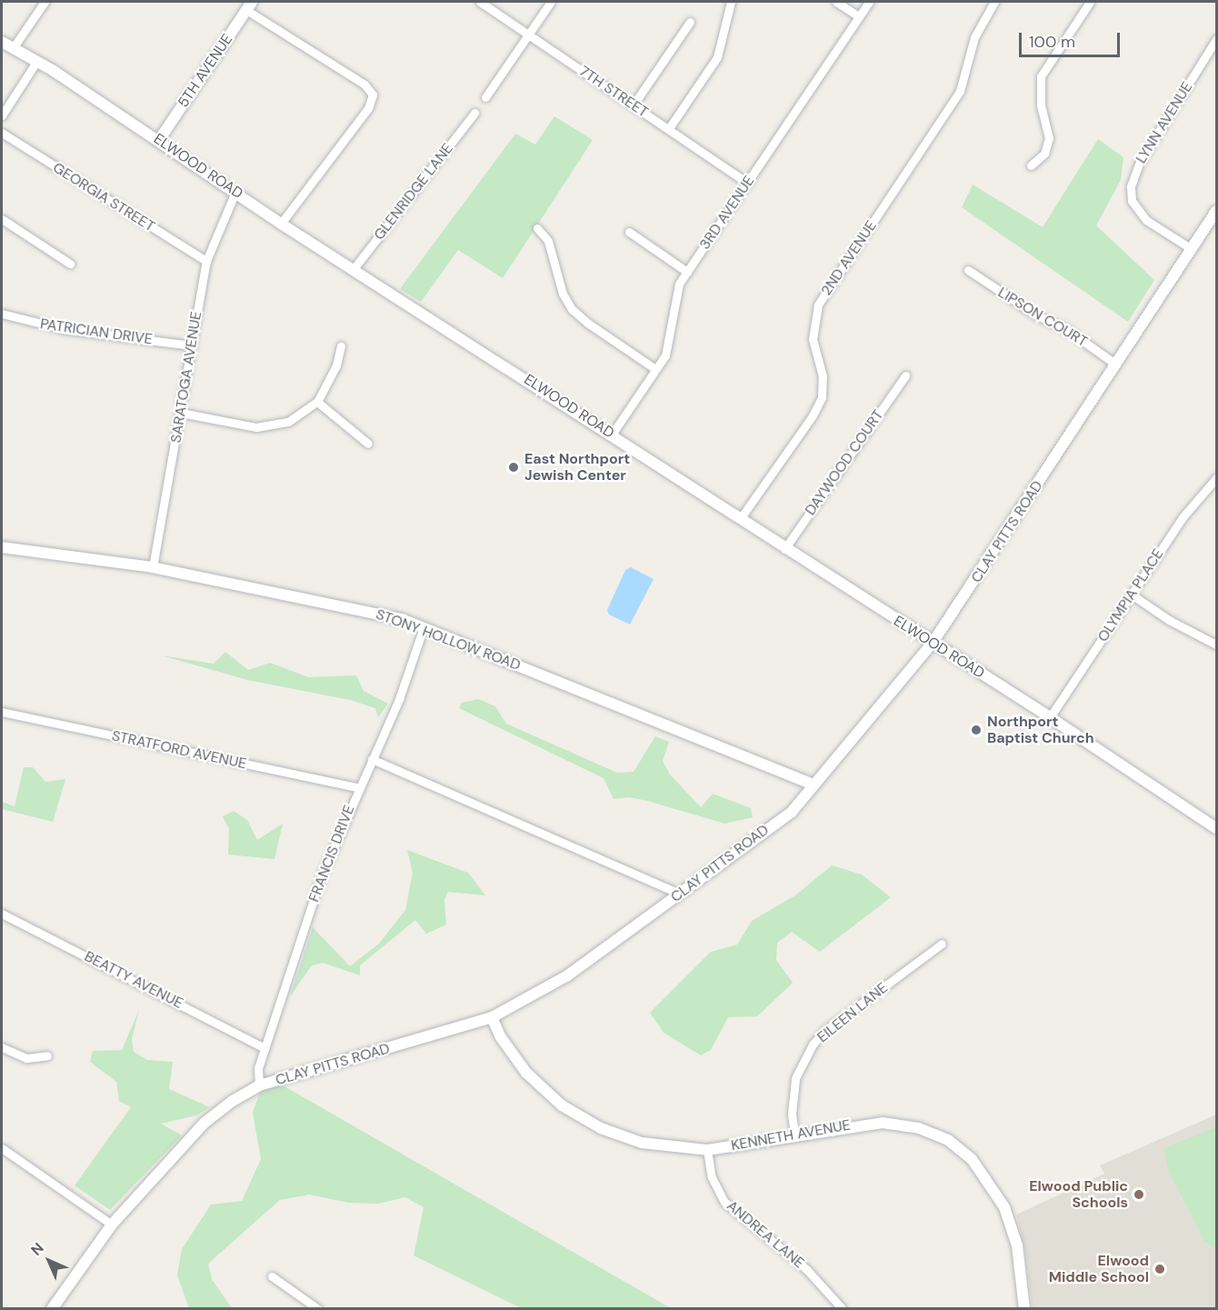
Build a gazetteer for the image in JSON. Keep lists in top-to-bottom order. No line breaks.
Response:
{"streets":{"street":["5TH AVENUE","7TH STREET","LYNN AVENUE","ELWOOD ROAD","GLENRIDGE LANE","GEORGIA STREET","3RD AVENUE","2ND AVENUE","LIPSON COURT","PATRICIAN DRIVE","SARATOGA AVENUE","DAYWOOD COURT","CLAY PITTS ROAD","OLYMPIA PLACE","STONY HOLLOW ROAD","STRATFORD AVENUE","FRANCIS DRIVE","BEATTY AVENUE","EILEEN LANE","KENNETH AVENUE","ANDREA LANE"]},"crossings":[["5TH AVENUE","ELWOOD ROAD"],["7TH STREET","3RD AVENUE"],["LYNN AVENUE","CLAY PITTS ROAD"],["ELWOOD ROAD","GLENRIDGE LANE"],["ELWOOD ROAD","3RD AVENUE"],["ELWOOD ROAD","2ND AVENUE"],["ELWOOD ROAD","SARATOGA AVENUE"],["ELWOOD ROAD","DAYWOOD COURT"],["ELWOOD ROAD","CLAY PITTS ROAD"],["ELWOOD ROAD","OLYMPIA PLACE"],["GEORGIA STREET","SARATOGA AVENUE"],["LIPSON COURT","CLAY PITTS ROAD"],["PATRICIAN DRIVE","SARATOGA AVENUE"],["SARATOGA AVENUE","STONY HOLLOW ROAD"],["CLAY PITTS ROAD","STONY HOLLOW ROAD"],["CLAY PITTS ROAD","FRANCIS DRIVE"],["CLAY PITTS ROAD","KENNETH AVENUE"],["STONY HOLLOW ROAD","FRANCIS DRIVE"],["STRATFORD AVENUE","FRANCIS DRIVE"],["FRANCIS DRIVE","BEATTY AVENUE"],["EILEEN LANE","KENNETH AVENUE"],["KENNETH AVENUE","ANDREA LANE"]],"places":["East Northport Jewish Center","Northport Baptist Church","Elwood Public Schools","Elwood Middle School"],"scale_bar":"100 m","north":"top left"}
